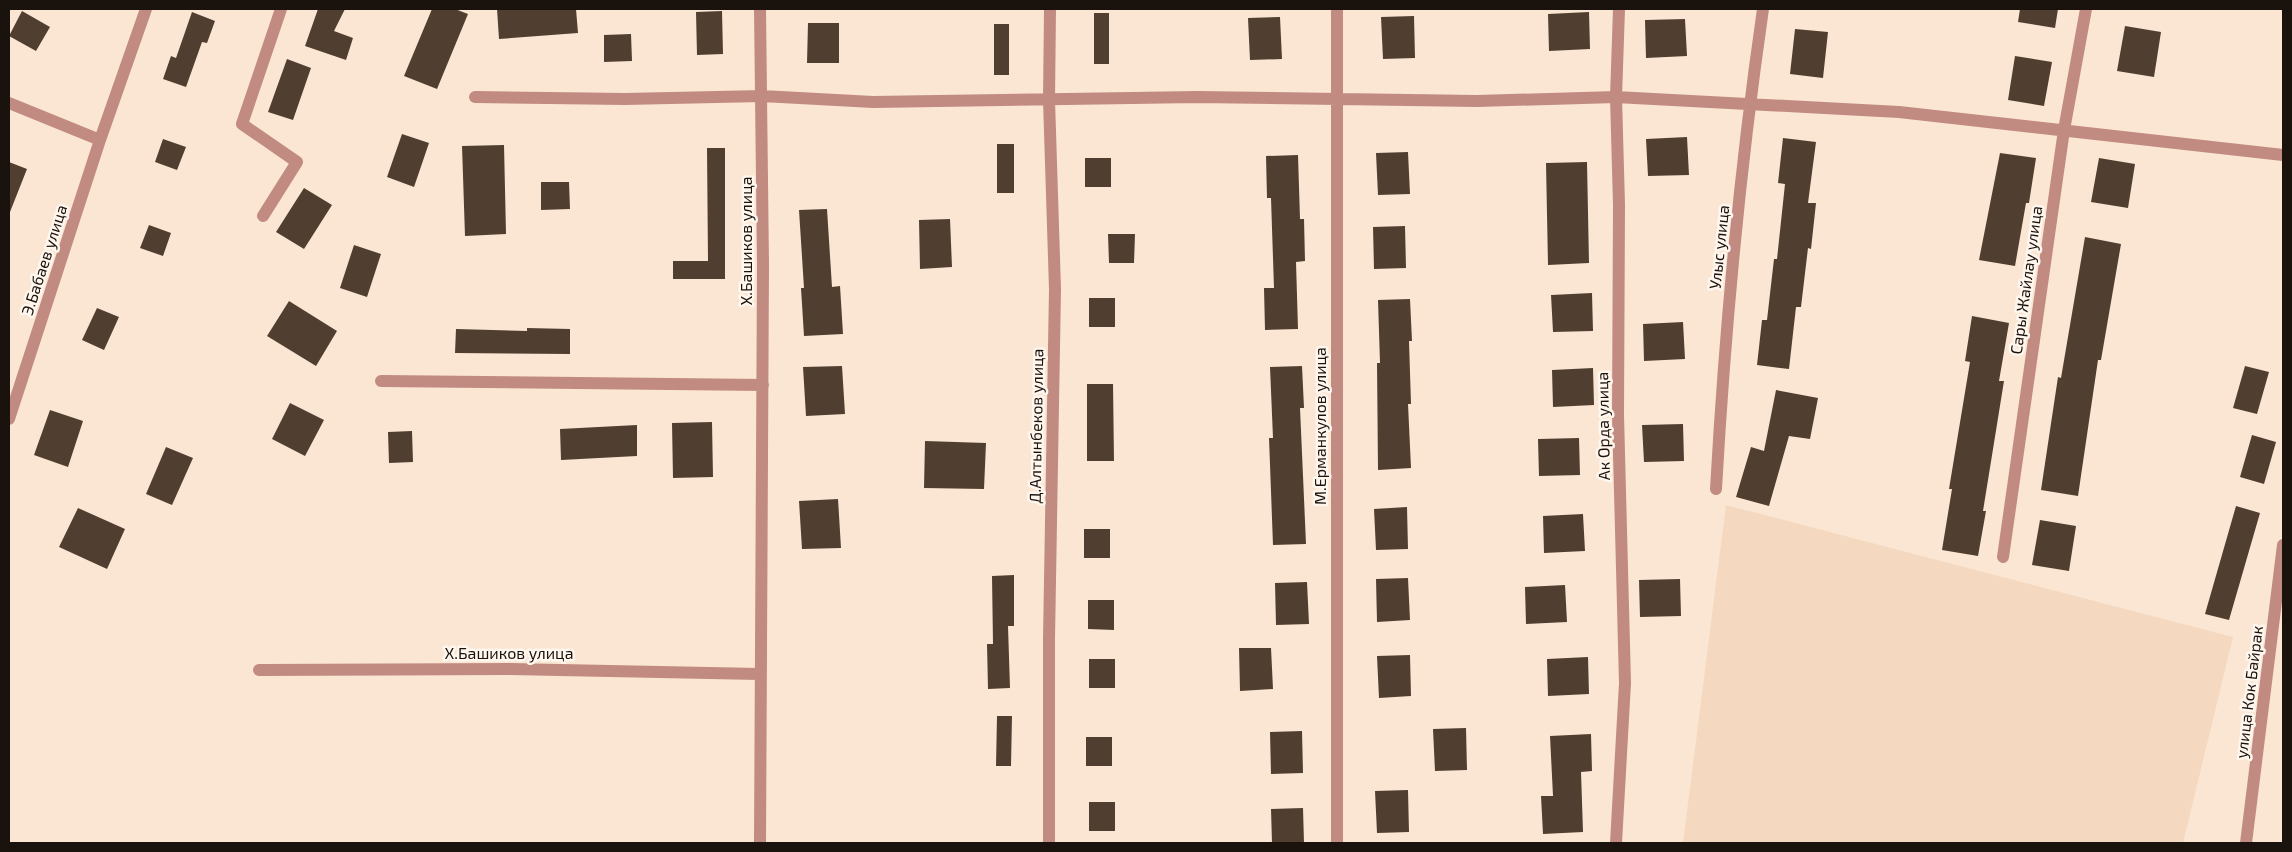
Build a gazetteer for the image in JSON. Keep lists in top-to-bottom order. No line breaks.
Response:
{"streets":{"street":["Х.Башиков улица","Улыс улица","Э.Бабаев улица","Сары Жайлау улица","Д.Алтынбеков улица","М.Ерманкулов улица","Ак Орда улица","улица Кок Байрак"]}}
